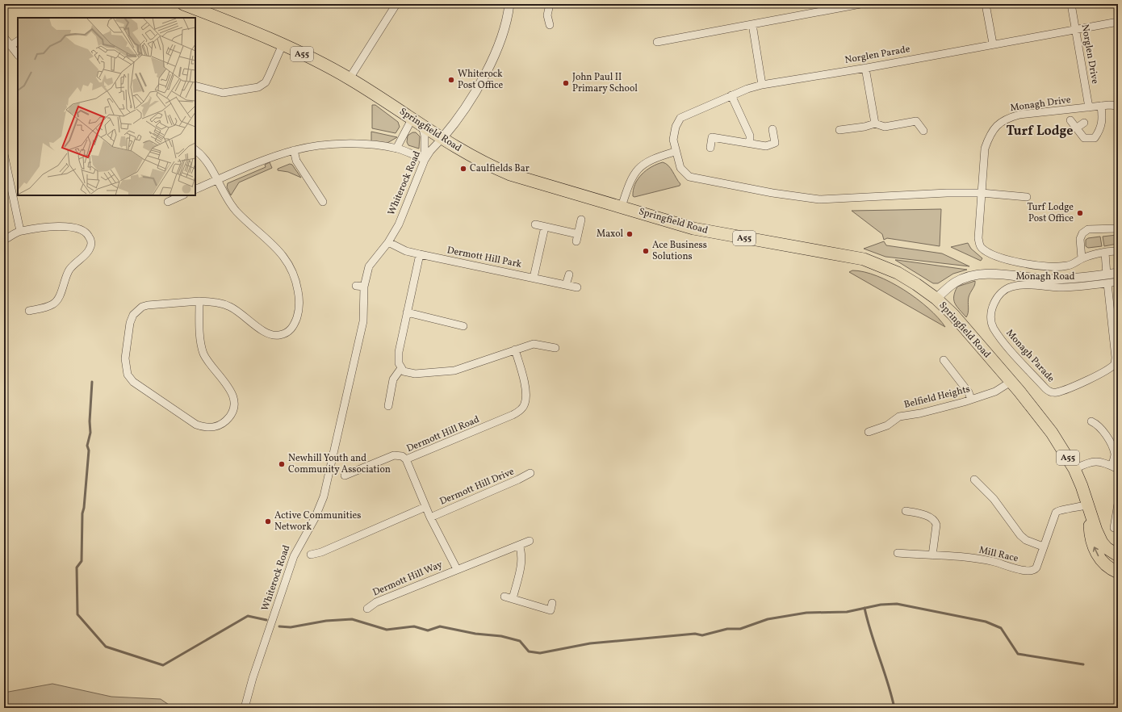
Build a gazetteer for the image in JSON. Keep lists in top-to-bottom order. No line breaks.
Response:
{"streets":{"highway":["A55","Springfield Road"],"street":["Norglen Drive","Norglen Parade","Monagh Drive","Whiterock Road","Dermott Hill Park","Monagh Road","Monagh Parade","Belfield Heights","Dermott Hill Road","Dermott Hill Drive","Mill Race","Dermott Hill Way"]},"crossings":[["A55","Springfield Road"],["A55","Mill Race"],["Norglen Drive","Norglen Parade"],["Norglen Drive","Monagh Drive"],["Norglen Parade","Monagh Drive"],["Monagh Drive","Monagh Road"],["Springfield Road","Whiterock Road"],["Springfield Road","Belfield Heights"],["Springfield Road","Mill Race"],["Whiterock Road","Dermott Hill Park"],["Monagh Road","Monagh Parade"],["Dermott Hill Road","Dermott Hill Drive"],["Dermott Hill Road","Dermott Hill Way"]],"districts":["Turf Lodge"],"places":["Whiterock Post Office","John Paul II Primary School","Caulfields Bar","Turf Lodge Post Office","Maxol","Ace Business Solutions","Newhill Youth and Community Association","Active Communities Network"]}
